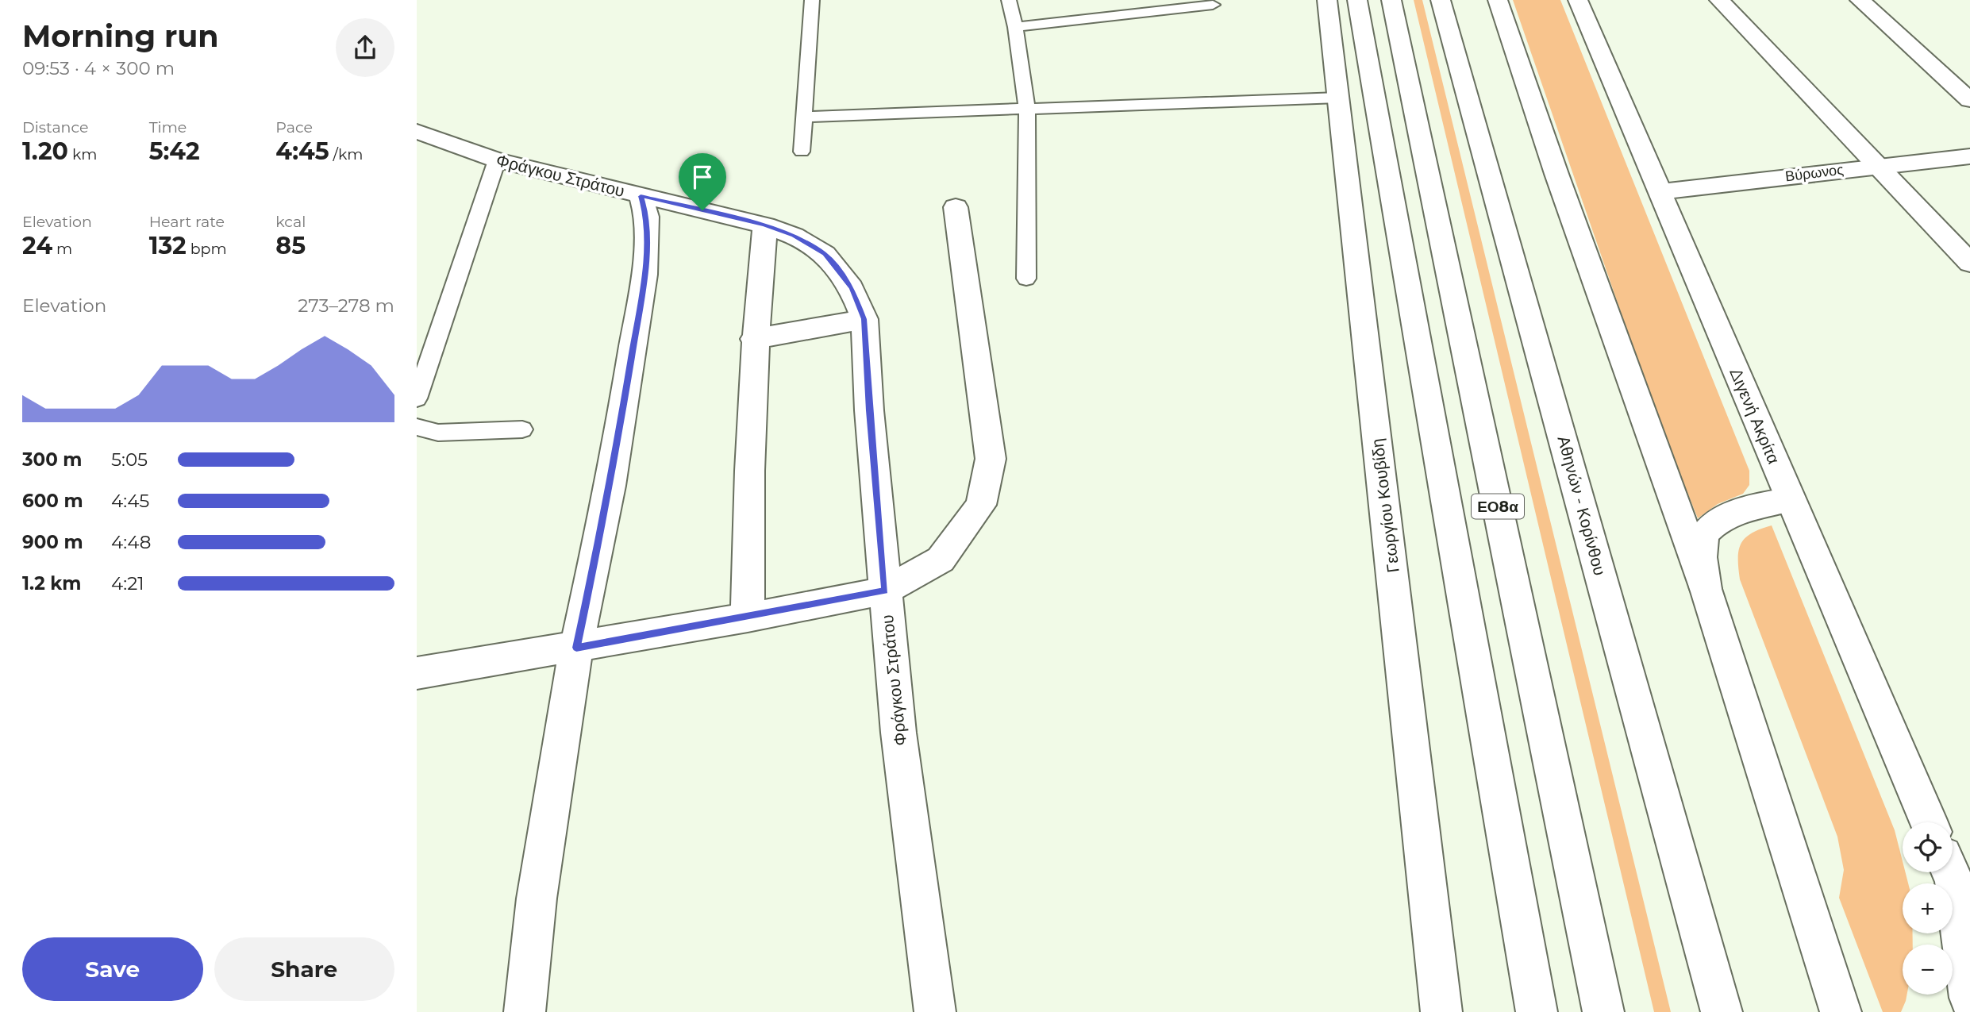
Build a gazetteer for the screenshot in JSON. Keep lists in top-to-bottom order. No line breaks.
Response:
{"streets":{"main road":["Βύρωνος","Φράγκου Στράτου","Διγενή Ακρίτα","Γεωργίου Κουβίδη","Αθηνών - Κορίνθου","ΕΟ8α"]},"crossings":[["Βύρωνος","Διγενή Ακρίτα"]],"page":{"heading":["Morning run","09:53 · 4 × 300 m"],"stats":[["Distance","1.20 km"],["Time","5:42"],["Pace","4:45 /km"],["Elevation","24 m"],["Heart rate","132 bpm"],["kcal","85"]],"chart":["Elevation","273–278 m"],"list":[{"name":"300 m","note":"5:05"},{"name":"600 m","note":"4:45"},{"name":"900 m","note":"4:48"},{"name":"1.2 km","note":"4:21"}],"map_buttons":["+","−"],"buttons":["Save","Share"]}}
